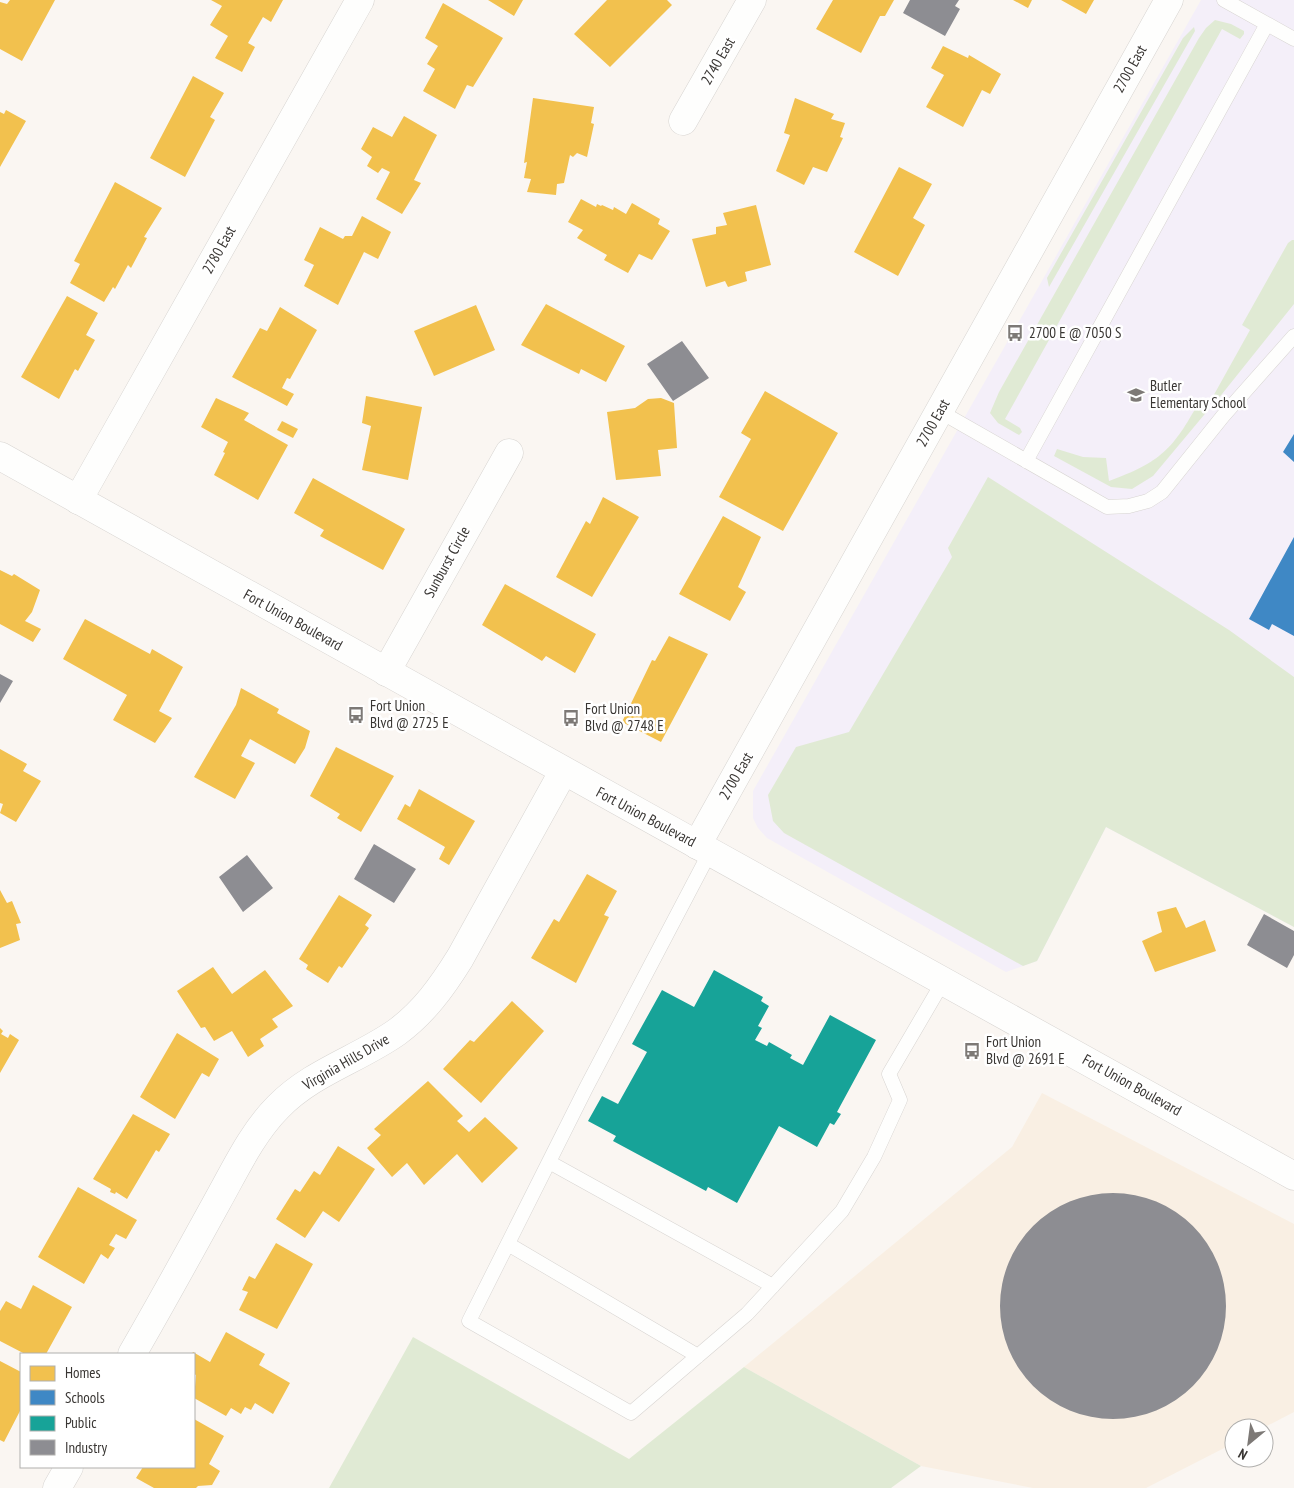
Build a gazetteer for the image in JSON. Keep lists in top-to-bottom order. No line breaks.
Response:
{"streets":{"street":["2740 East","2700 East","2780 East","Sunburst Circle","Fort Union Boulevard","Virginia Hills Drive"]},"crossings":[["2700 East","Fort Union Boulevard"],["2780 East","Fort Union Boulevard"],["Sunburst Circle","Fort Union Boulevard"],["Fort Union Boulevard","Virginia Hills Drive"]],"places":{"bus stop":["2700 E @ 7050 S","Fort Union Blvd @ 2725 E","Fort Union Blvd @ 2748 E","Fort Union Blvd @ 2691 E"],"school or university":["Butler Elementary School"]},"legend":["Homes","Schools","Public","Industry"],"north":"bottom left"}
